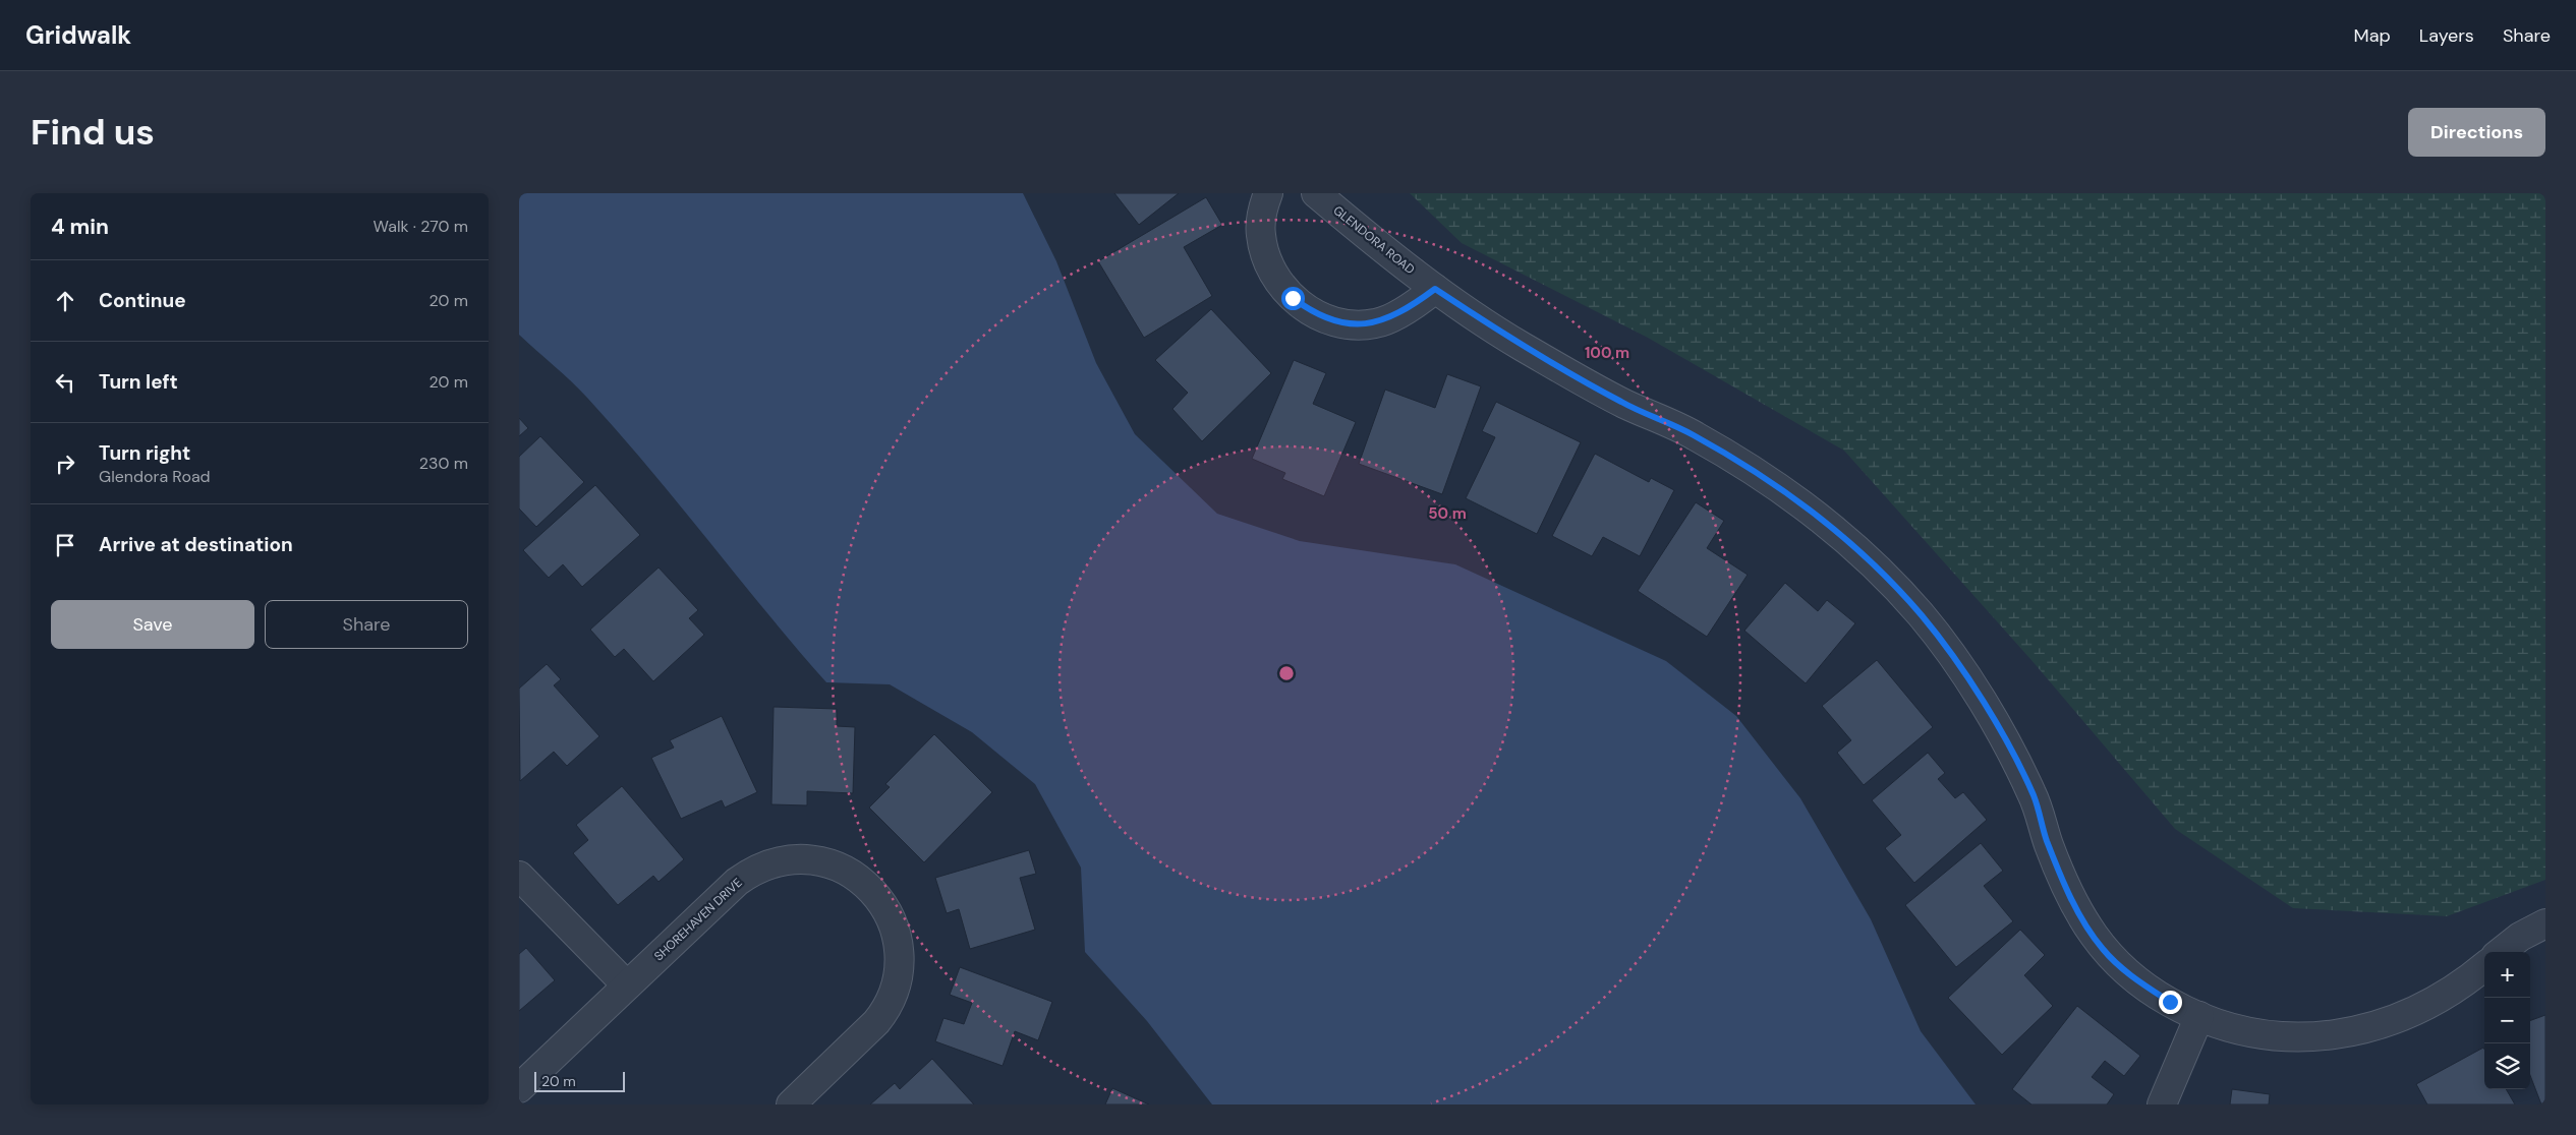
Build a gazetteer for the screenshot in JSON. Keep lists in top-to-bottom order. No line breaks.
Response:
{"streets":{"street":["GLENDORA ROAD","SHOREHAVEN DRIVE"]},"scale_bar":"20 m","page":{"header":"Gridwalk","nav":["Map","Layers","Share"],"buttons":["Directions",["Save","Share"]],"title":"Find us","heading":["4 min","Walk · 270 m"],"list":[["Continue","20 m"],["Turn left","20 m"],["Turn right","Glendora Road","230 m"],"Arrive at destination"],"map_buttons":["+","−"],"scale":"20 m"},"rings":["100 m","50 m"]}
